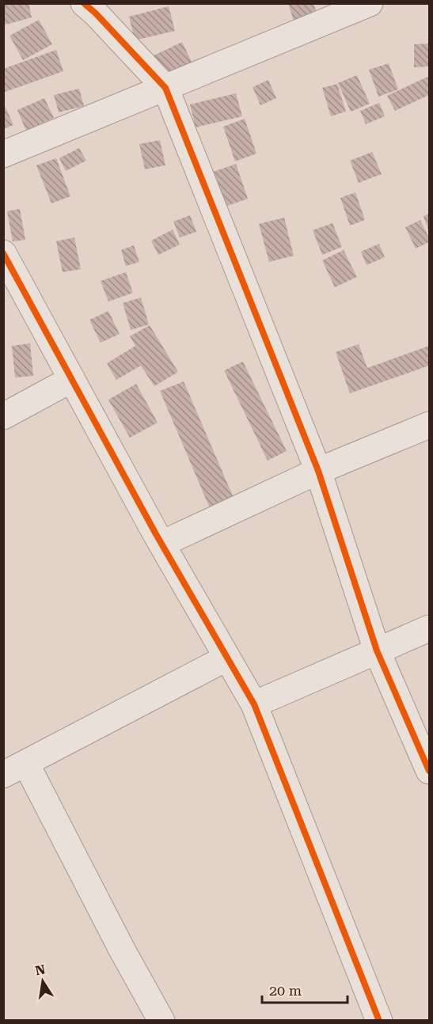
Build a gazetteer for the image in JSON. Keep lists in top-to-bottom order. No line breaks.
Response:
{"scale_bar":"20 m","north":"top"}
